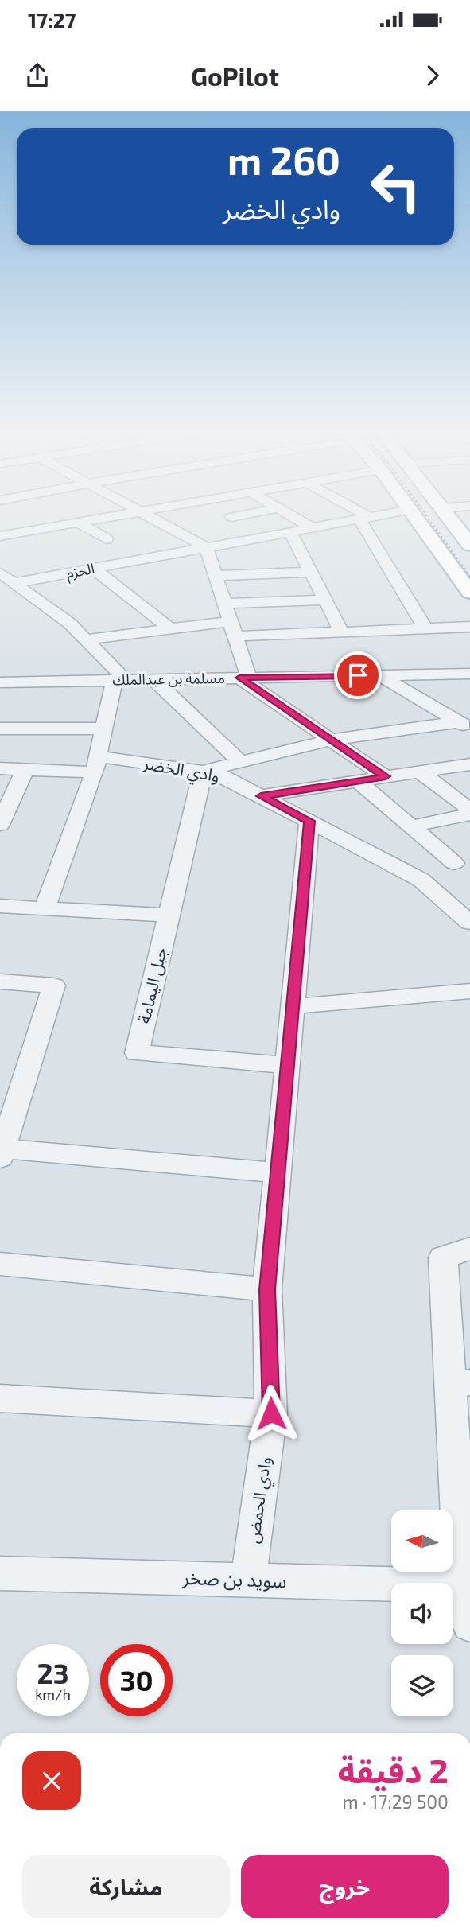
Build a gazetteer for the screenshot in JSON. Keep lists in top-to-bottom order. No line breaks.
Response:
{"streets":{"street":["الحزم","مسلمة بن عبدالملك","وادي الخضر","جبل اليمامة","وادي الحمض","سويد بن صخر"]},"crossings":[["وادي الخضر","جبل اليمامة"],["وادي الخضر","وادي الحمض"],["جبل اليمامة","وادي الحمض"],["وادي الحمض","سويد بن صخر"]],"north":"left","page":{"status":"17:27","header":"GoPilot","turn":["260 m","وادي الخضر"],"speed":"23 km/h","limit":"30","heading":["2 دقيقة","500 m · 17:29"],"buttons":["خروج","مشاركة"]}}
